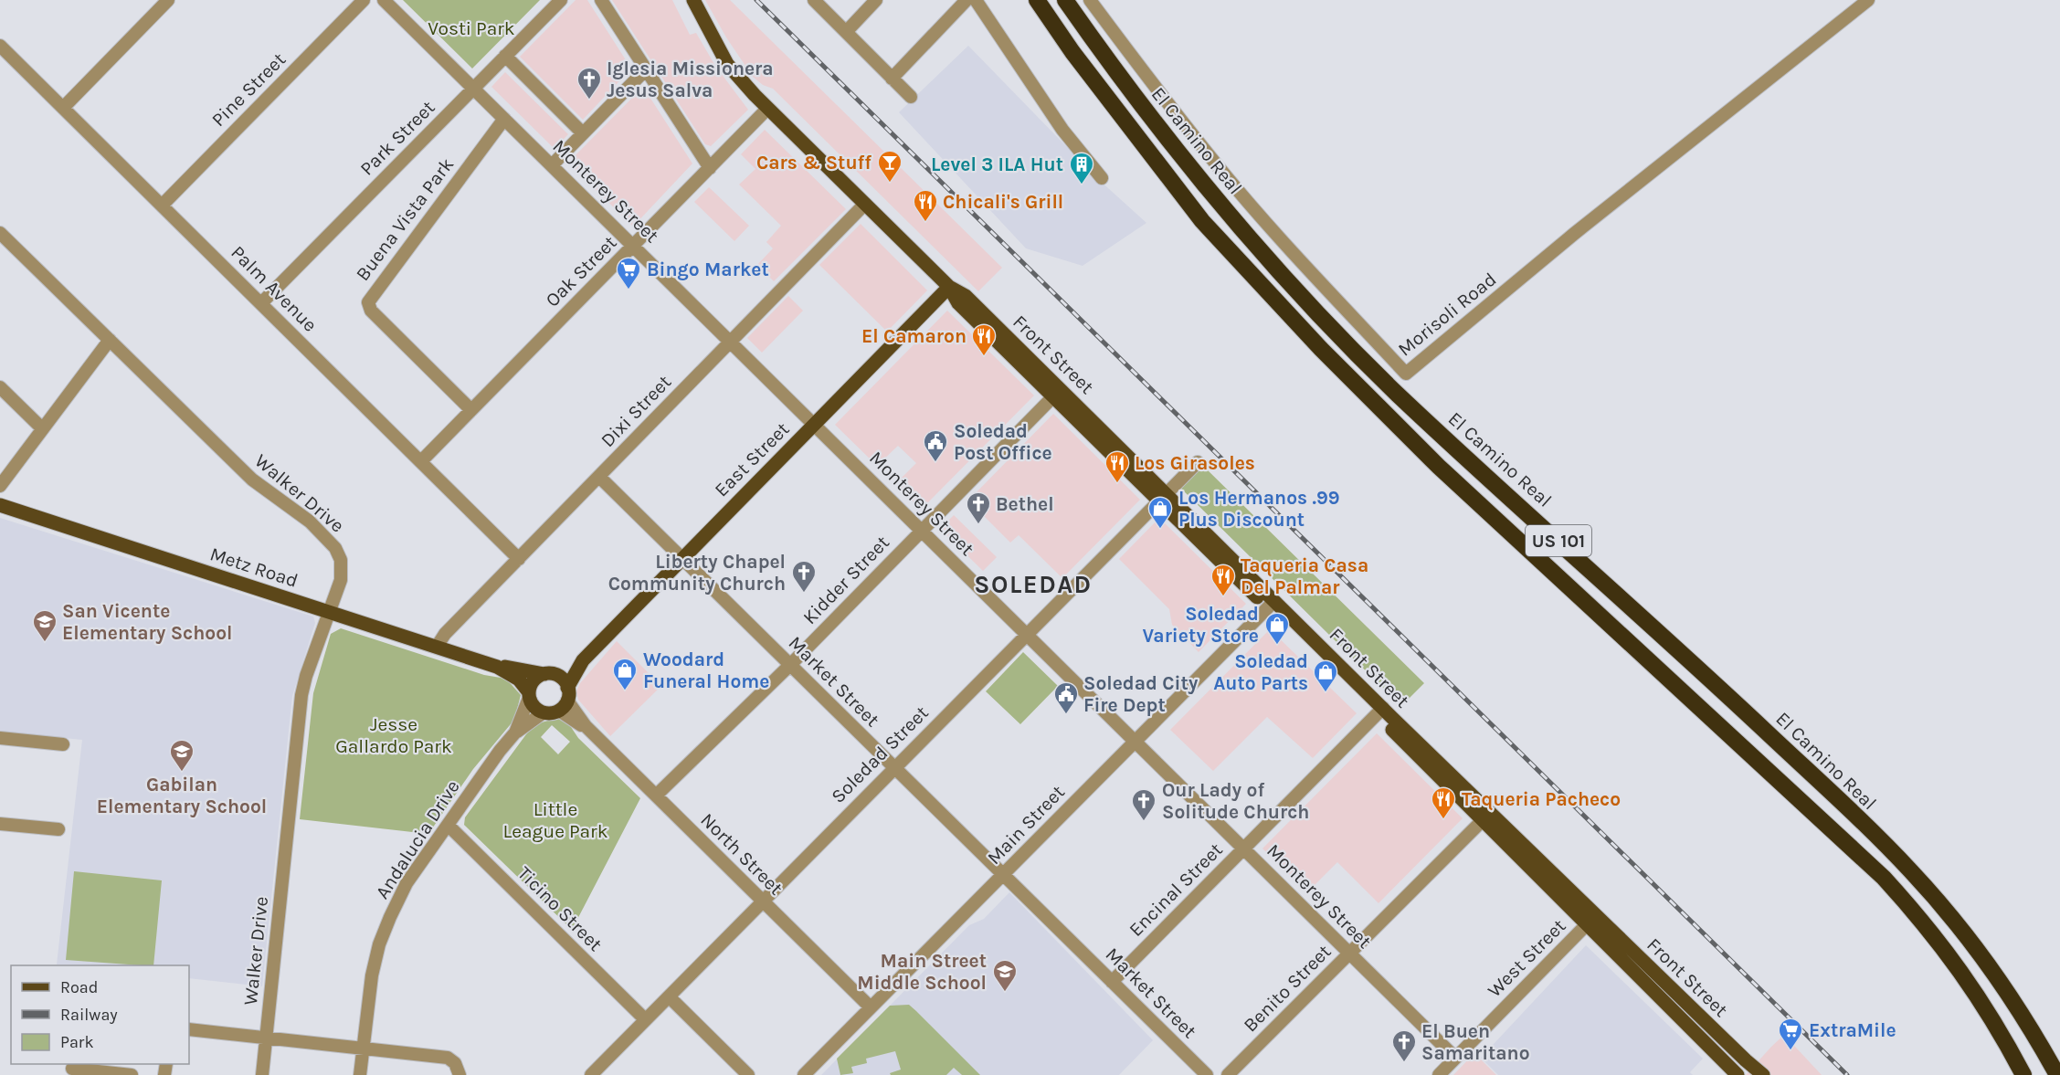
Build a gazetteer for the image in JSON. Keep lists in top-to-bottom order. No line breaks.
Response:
{"streets":{"highway":["El Camino Real","US 101"],"main road":["Front Street","East Street","Metz Road"],"street":["Pine Street","Park Street","Monterey Street","Buena Vista Park","Oak Street","Palm Avenue","Morisoli Road","Dixi Street","Walker Drive","Kidder Street","Market Street","Soledad Street","Main Street","Andalucia Drive","North Street","Encinal Street","Ticino Street","West Street","Benito Street"]},"crossings":[["Pine Street","Palm Avenue"],["Park Street","Monterey Street"],["Park Street","Palm Avenue"],["Monterey Street","Buena Vista Park"],["Monterey Street","Oak Street"],["Monterey Street","Dixi Street"],["Monterey Street","East Street"],["Monterey Street","Kidder Street"],["Monterey Street","Soledad Street"],["Monterey Street","Main Street"],["Monterey Street","Encinal Street"],["Monterey Street","West Street"],["Monterey Street","Benito Street"],["Buena Vista Park","Oak Street"],["Oak Street","Palm Avenue"],["Oak Street","Front Street"],["Palm Avenue","Dixi Street"],["Front Street","Dixi Street"],["Front Street","East Street"],["Front Street","Kidder Street"],["Front Street","Soledad Street"],["Front Street","Main Street"],["Front Street","Encinal Street"],["Front Street","West Street"],["Front Street","Benito Street"],["Dixi Street","Metz Road"],["Dixi Street","Market Street"],["East Street","Metz Road"],["East Street","Market Street"],["East Street","Andalucia Drive"],["East Street","North Street"],["Walker Drive","Metz Road"],["Metz Road","Andalucia Drive"],["Metz Road","North Street"],["Kidder Street","Market Street"],["Kidder Street","North Street"],["Market Street","Soledad Street"],["Market Street","Main Street"],["Market Street","Encinal Street"],["Soledad Street","North Street"],["Soledad Street","Ticino Street"],["Main Street","North Street"],["Andalucia Drive","North Street"],["Andalucia Drive","Ticino Street"]],"districts":["SOLEDAD"],"parks":["Vosti Park","Jesse Gallardo Park","Little League Park"],"places":{"church":["Iglesia Missionera Jesus Salva","Bethel","Liberty Chapel Community Church","Our Lady of Solitude Church","El Buen Samaritano"],"bar":["Cars & Stuff"],"building":["Level 3 ILA Hut"],"restaurant":["Chicali's Grill","El Camaron","Los Girasoles","Taqueria Casa Del Palmar","Taqueria Pacheco"],"supermarket":["Bingo Market","ExtraMile"],"public building":["Soledad Post Office","Soledad City Fire Dept"],"shop":["Los Hermanos .99 Plus Discount","Soledad Variety Store","Woodard Funeral Home","Soledad Auto Parts"],"school or university":["San Vicente Elementary School","Gabilan Elementary School","Main Street Middle School"]},"legend":["Road","Railway","Park"]}
